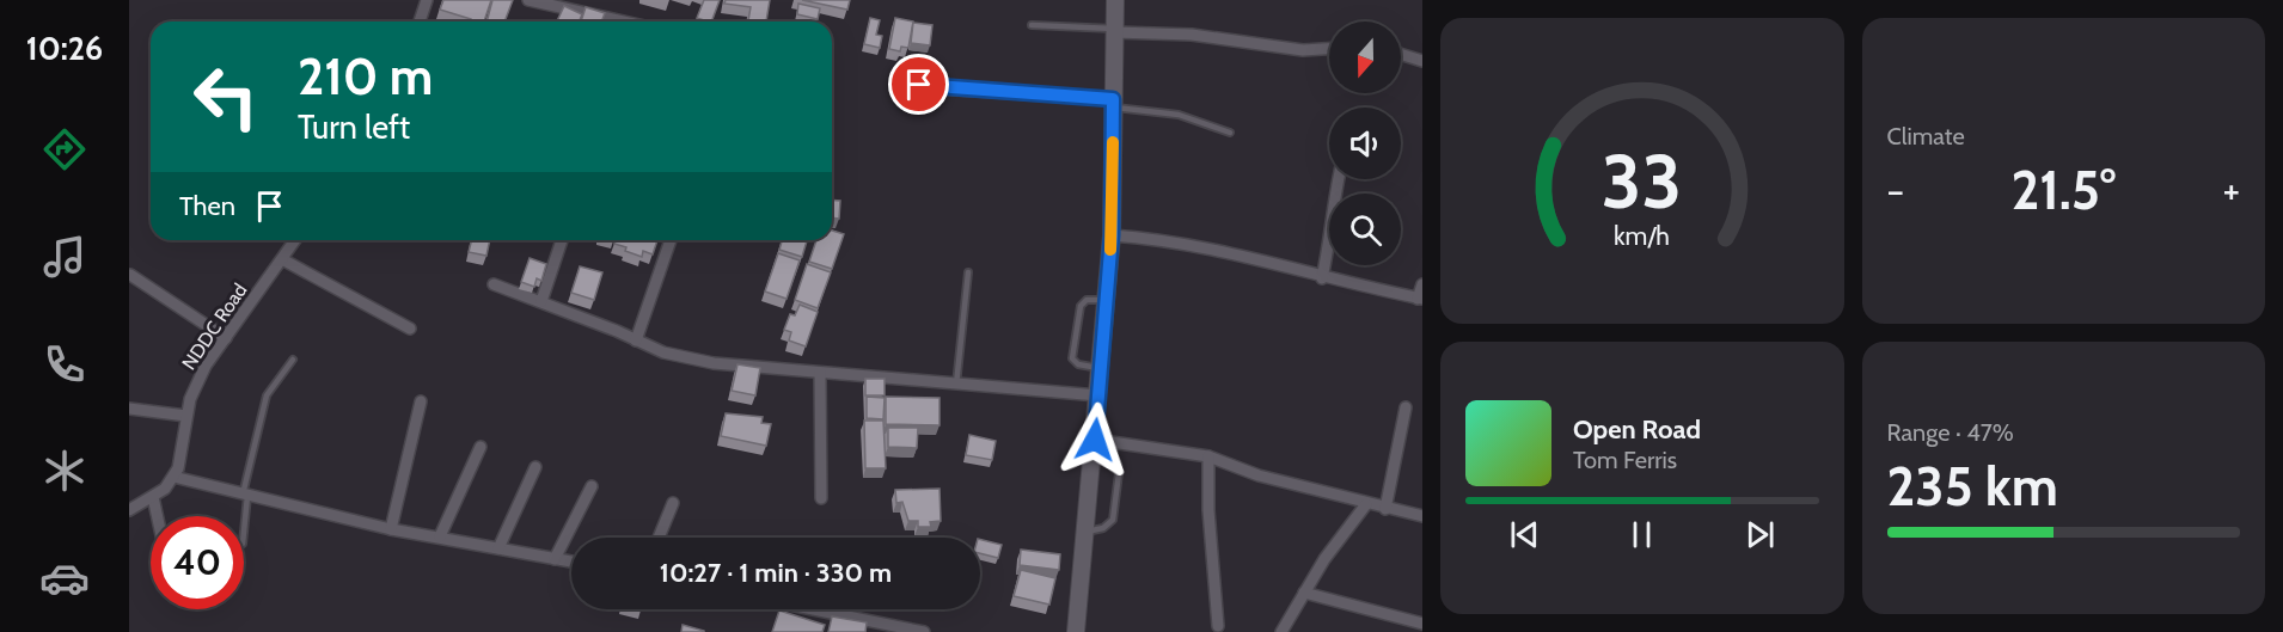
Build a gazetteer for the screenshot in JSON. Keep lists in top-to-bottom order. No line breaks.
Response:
{"streets":{"street":["NDDC Road"]},"north":"bottom","page":{"tabs":"10:26","tile":["Climate",["Range · 47%","235 km"]],"turn":["210 m","Turn left"],"heat":["−","21.5°","+"],"then":"Then","song":["Open Road","Tom Ferris"],"limit":"40","trip":"10:27 · 1 min · 330 m","gauge":["33","km/h"]}}
